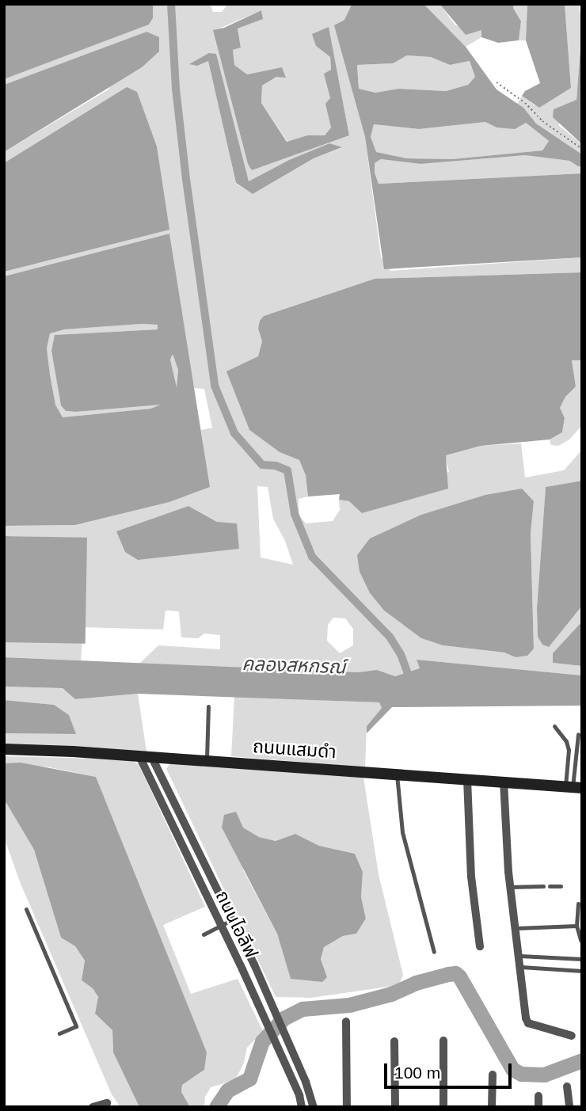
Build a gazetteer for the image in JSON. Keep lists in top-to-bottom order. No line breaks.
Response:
{"streets":{"street":["ถนนแสมดำ","ถนนไอลีฟ"]},"crossings":[["ถนนแสมดำ","ถนนไอลีฟ"]],"water":["คลองสหกรณ์"],"scale_bar":"100 m"}
